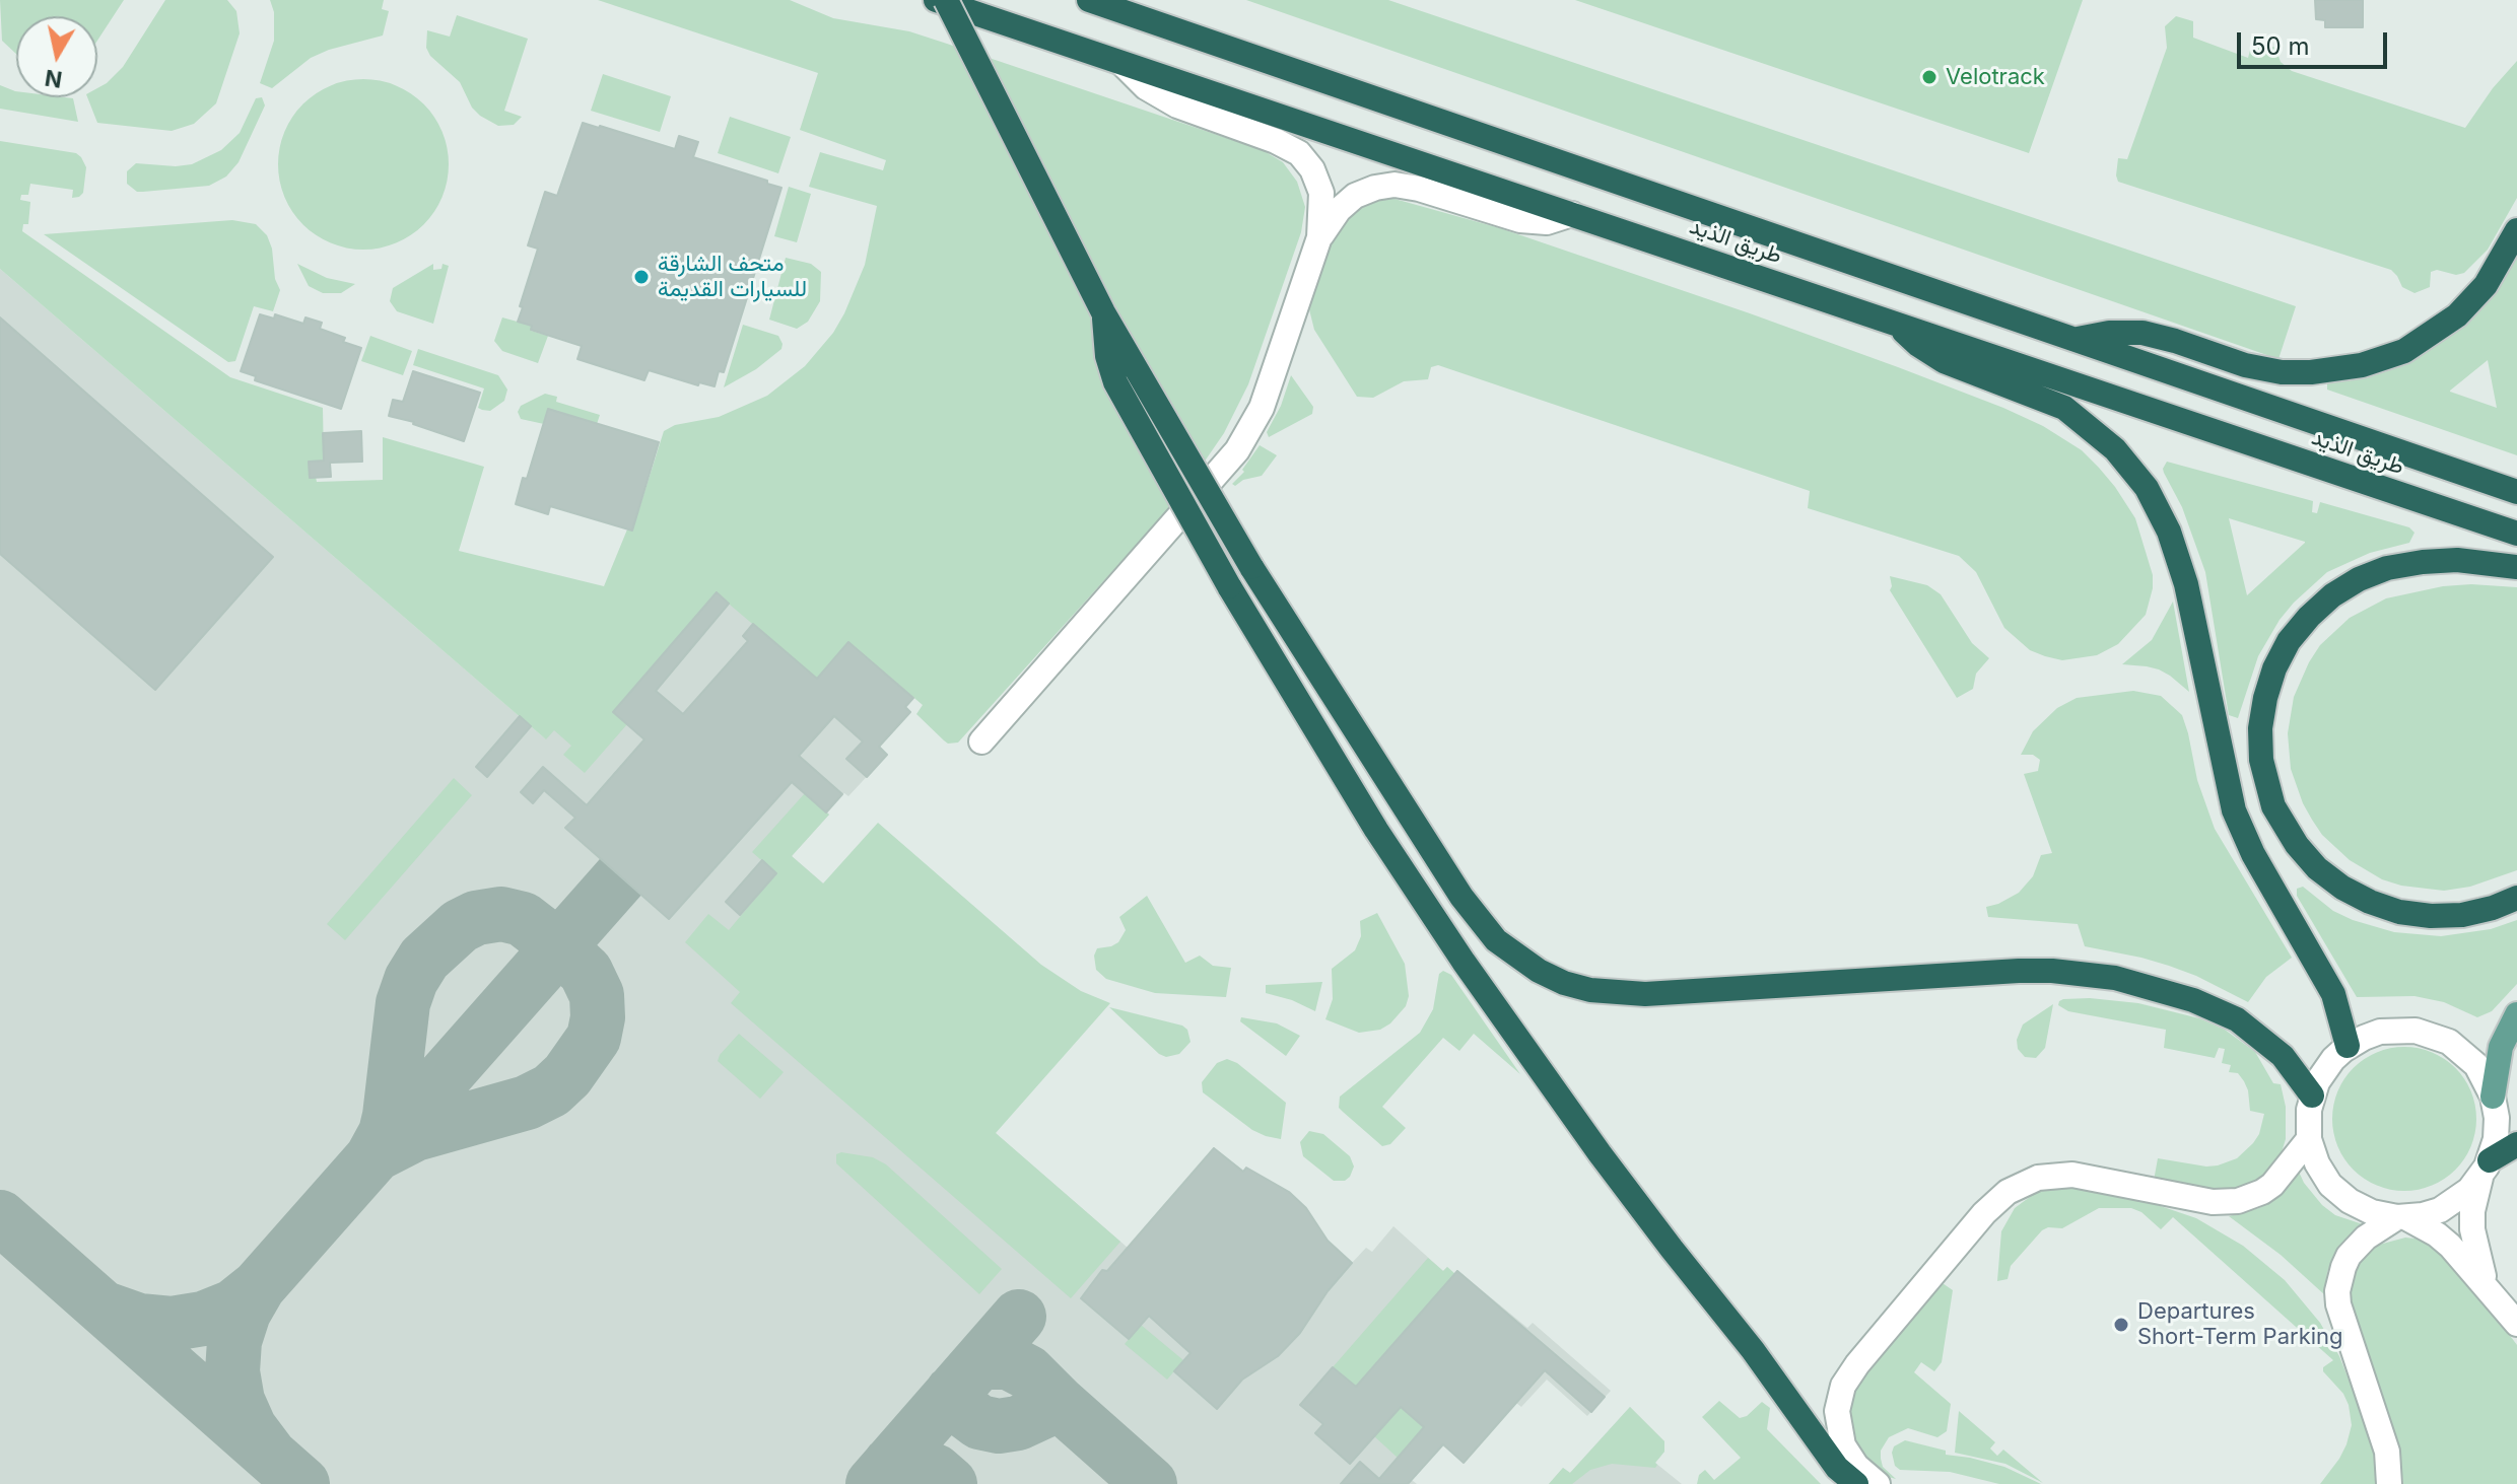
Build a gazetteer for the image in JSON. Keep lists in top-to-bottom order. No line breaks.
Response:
{"streets":{"highway":["طريق الذيد"]},"places":["Velotrack","متحف الشارقة للسيارات القديمة","Departures Short-Term Parking"],"scale_bar":"50 m","north":"bottom"}
